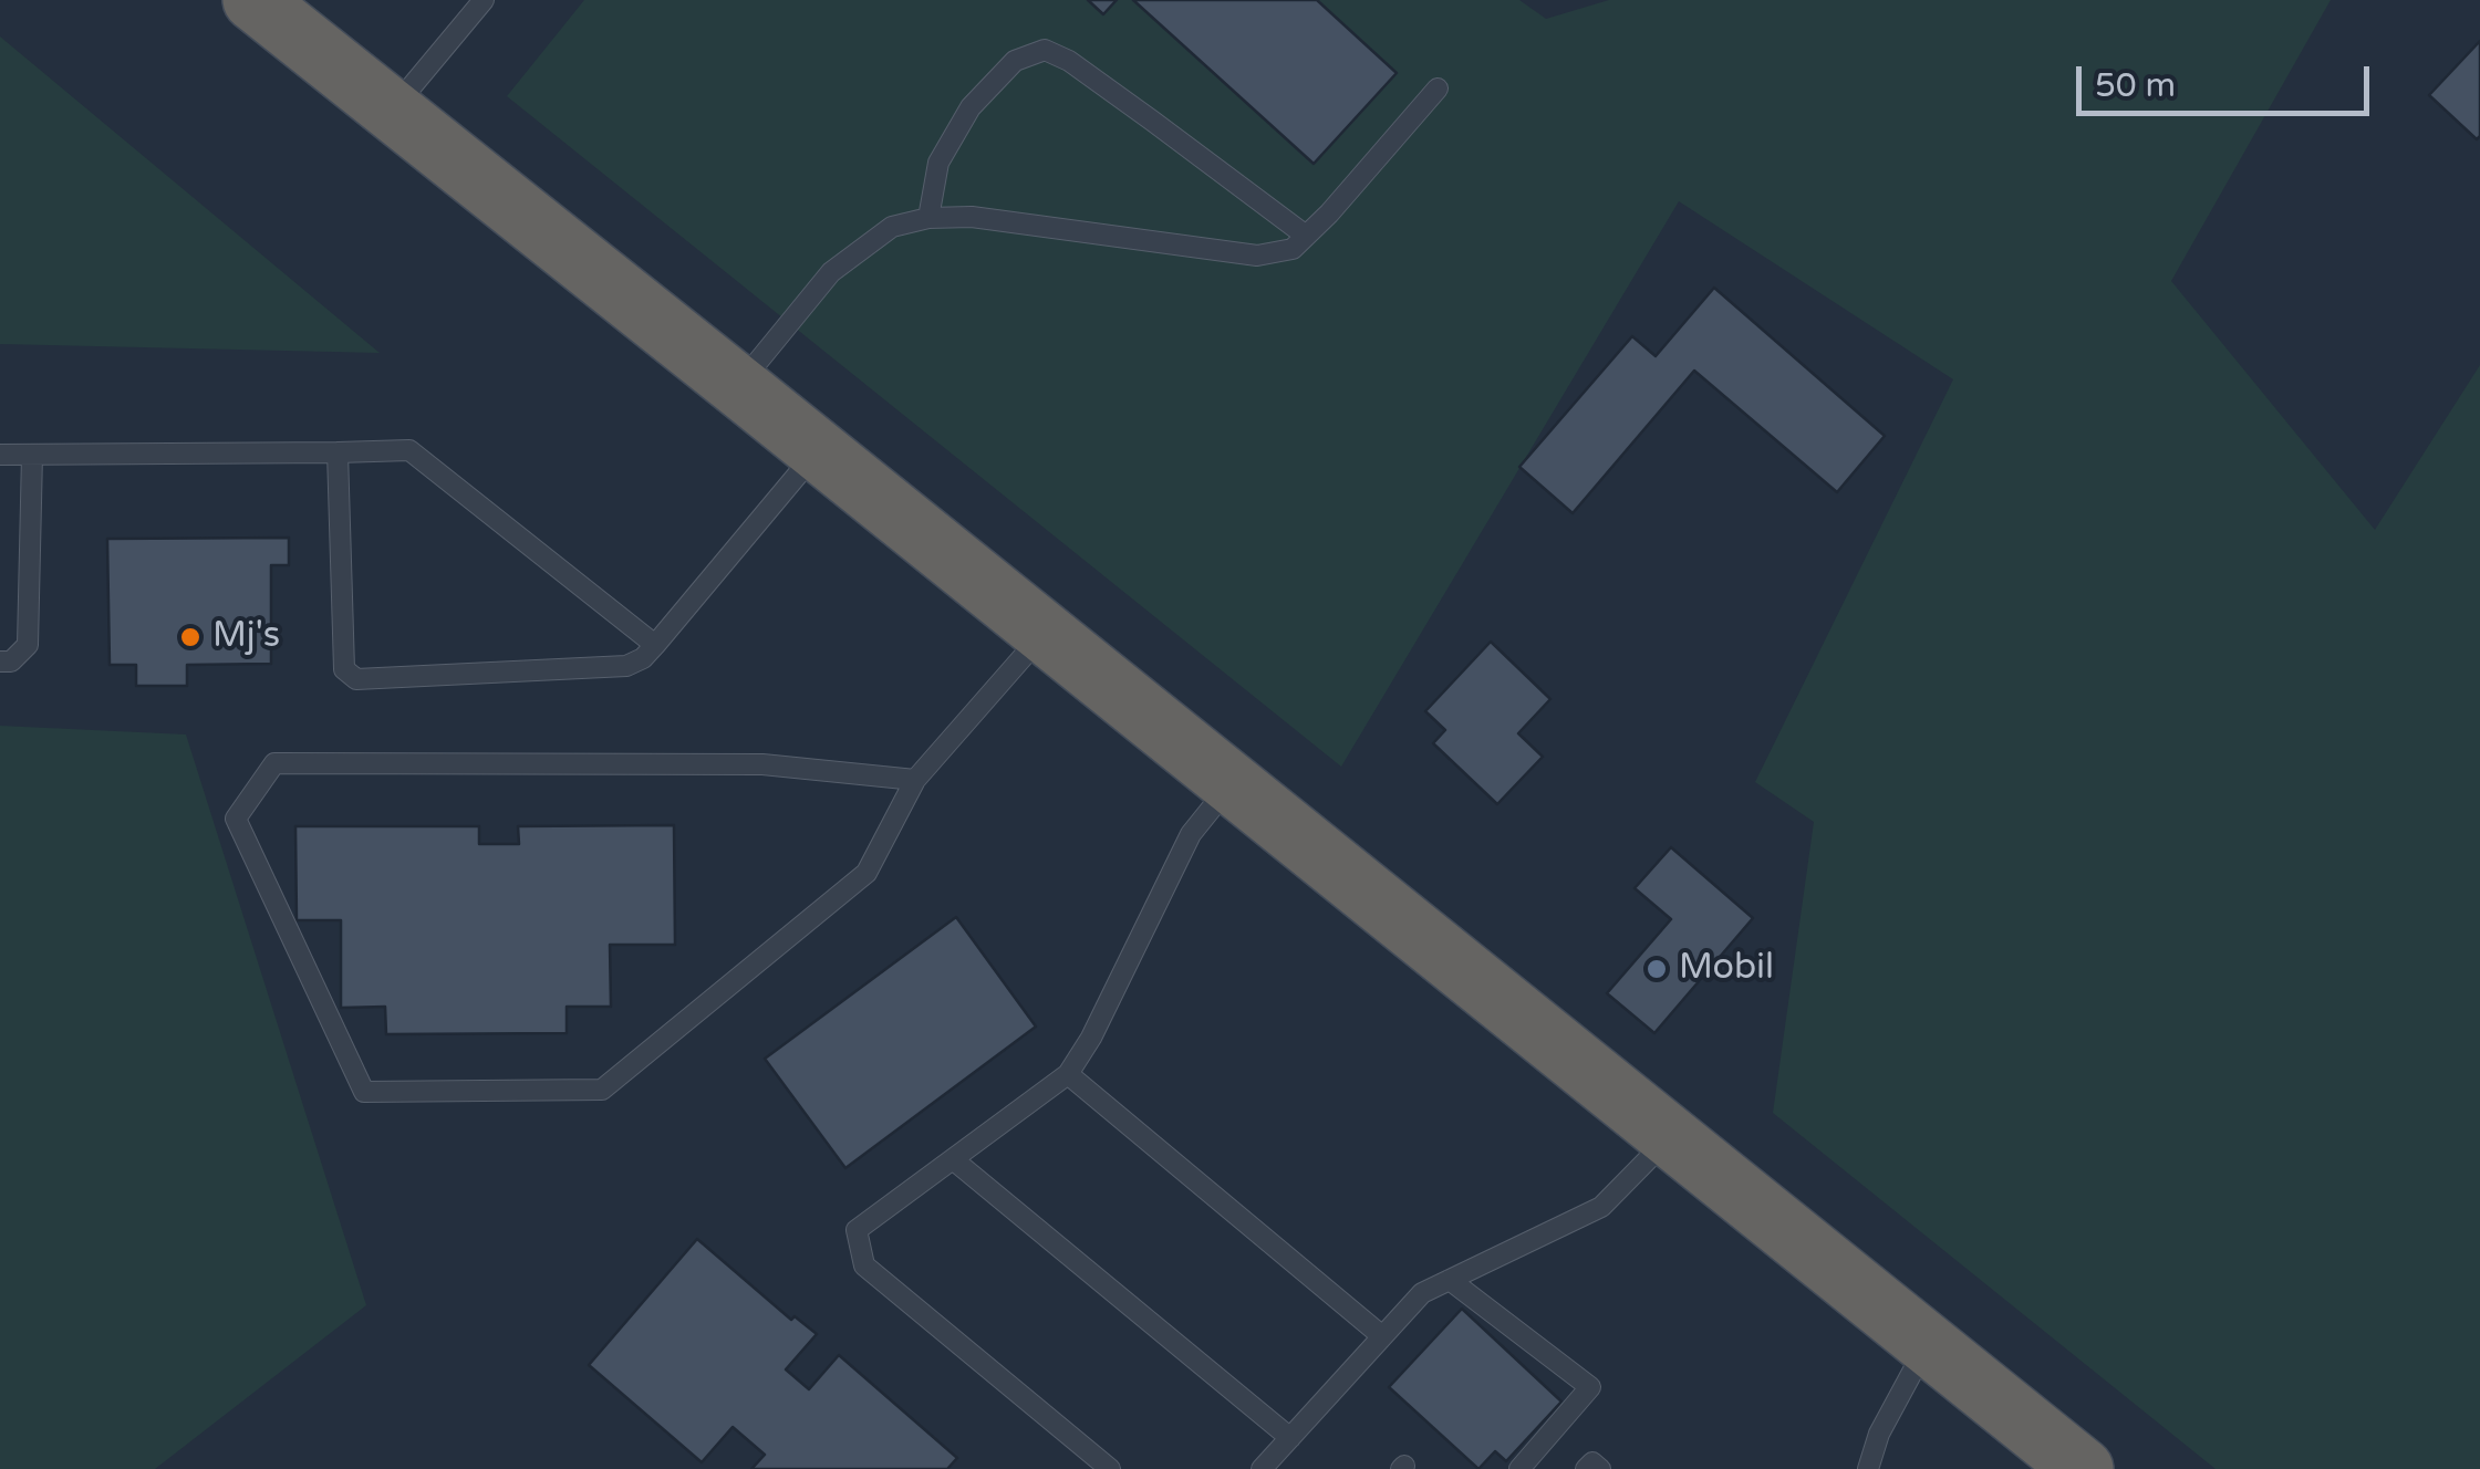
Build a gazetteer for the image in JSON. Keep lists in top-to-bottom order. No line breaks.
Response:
{"places":["Mj's","Mobil"],"scale_bar":"50 m"}
